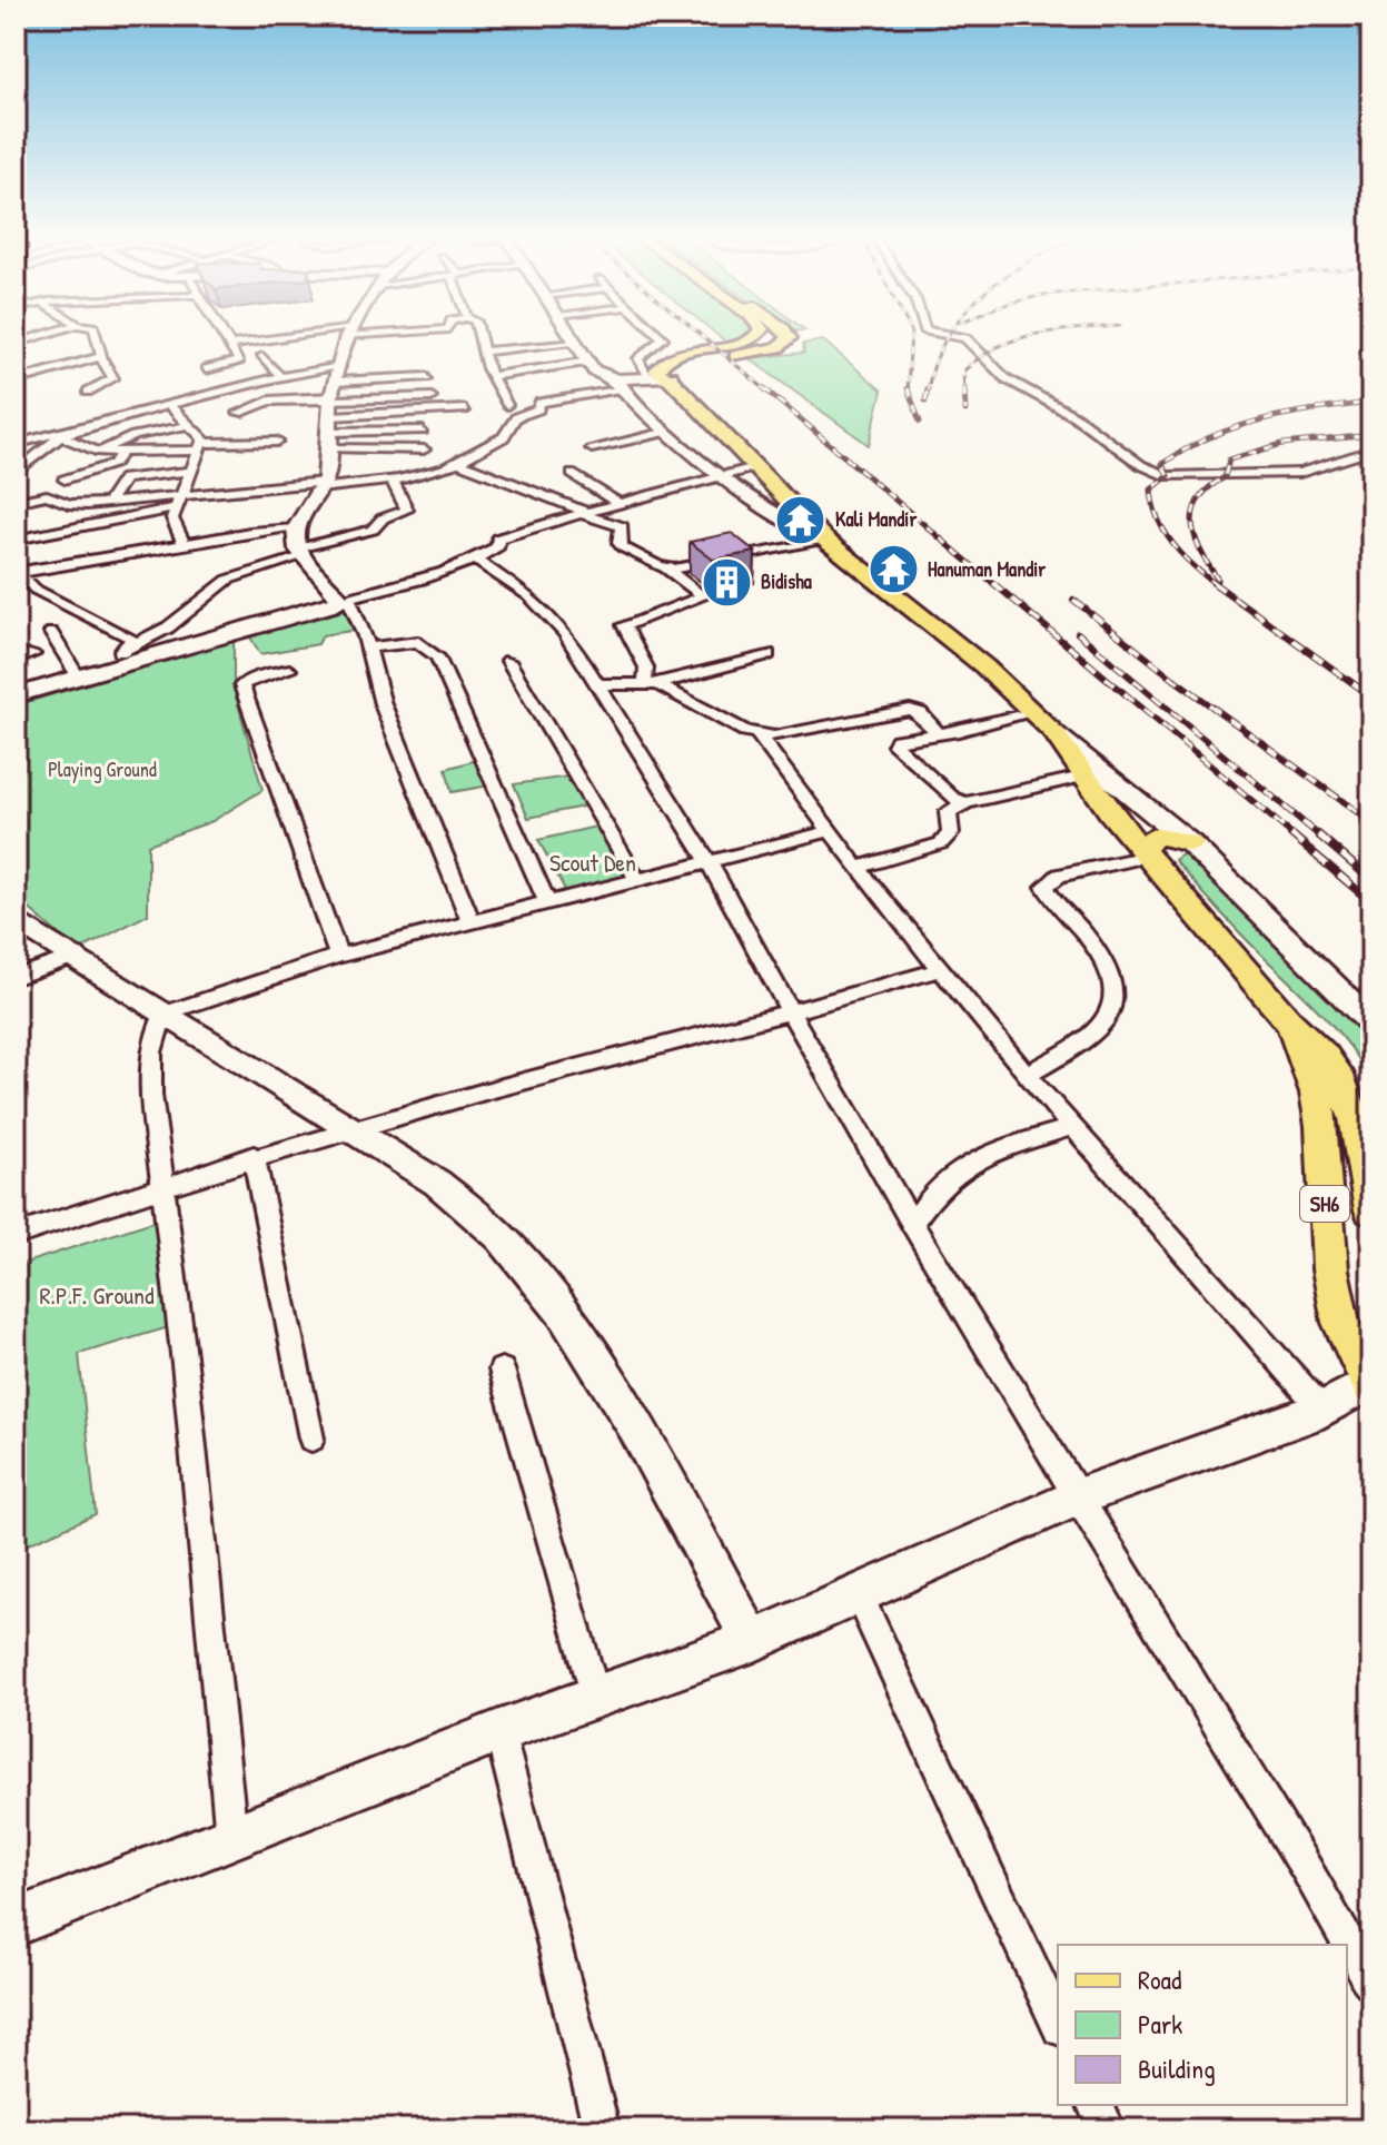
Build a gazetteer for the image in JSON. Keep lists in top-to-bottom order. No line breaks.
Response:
{"streets":{"main road":["SH6"]},"parks":["Playing Ground","Scout Den","R.P.F. Ground"],"places":{"temple":["Kali Mandir","Hanuman Mandir"],"building":["Bidisha"]},"legend":["Road","Park","Building"]}
